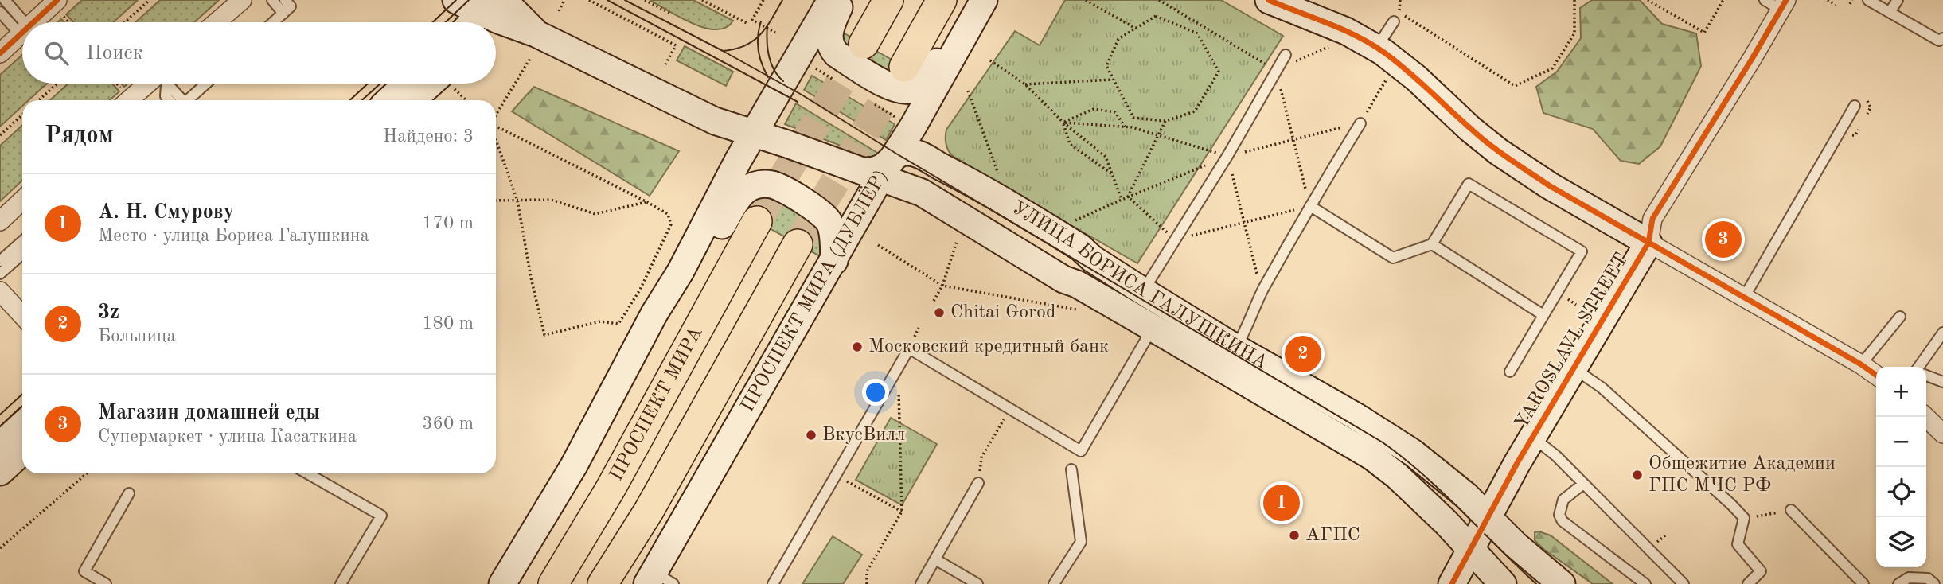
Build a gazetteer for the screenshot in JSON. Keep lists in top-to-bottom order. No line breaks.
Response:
{"streets":{"main road":["УЛИЦА БОРИСА ГАЛУШКИНА","ПРОСПЕКТ МИРА (ДУБЛЁР)","YAROSLAVL STREET","ПРОСПЕКТ МИРА"]},"crossings":[["УЛИЦА БОРИСА ГАЛУШКИНА","ПРОСПЕКТ МИРА (ДУБЛЁР)"],["УЛИЦА БОРИСА ГАЛУШКИНА","YAROSLAVL STREET"]],"places":["Chitai Gorod","Московский кредитный банк","ВкусВилл","Общежитие Академии ГПС МЧС РФ","АГПС"],"page":{"search":"Поиск","heading":["Рядом","Найдено: 3"],"list":[{"mark":"1","name":"А. Н. Смурову","note":"Место · улица Бориса Галушкина","value":"170 m"},{"mark":"2","name":"3z","note":"Больница","value":"180 m"},{"mark":"3","name":"Магазин домашней еды","note":"Супермаркет · улица Касаткина","value":"360 m"}],"pins":["3","2","1"],"map_buttons":["+","−"]}}
